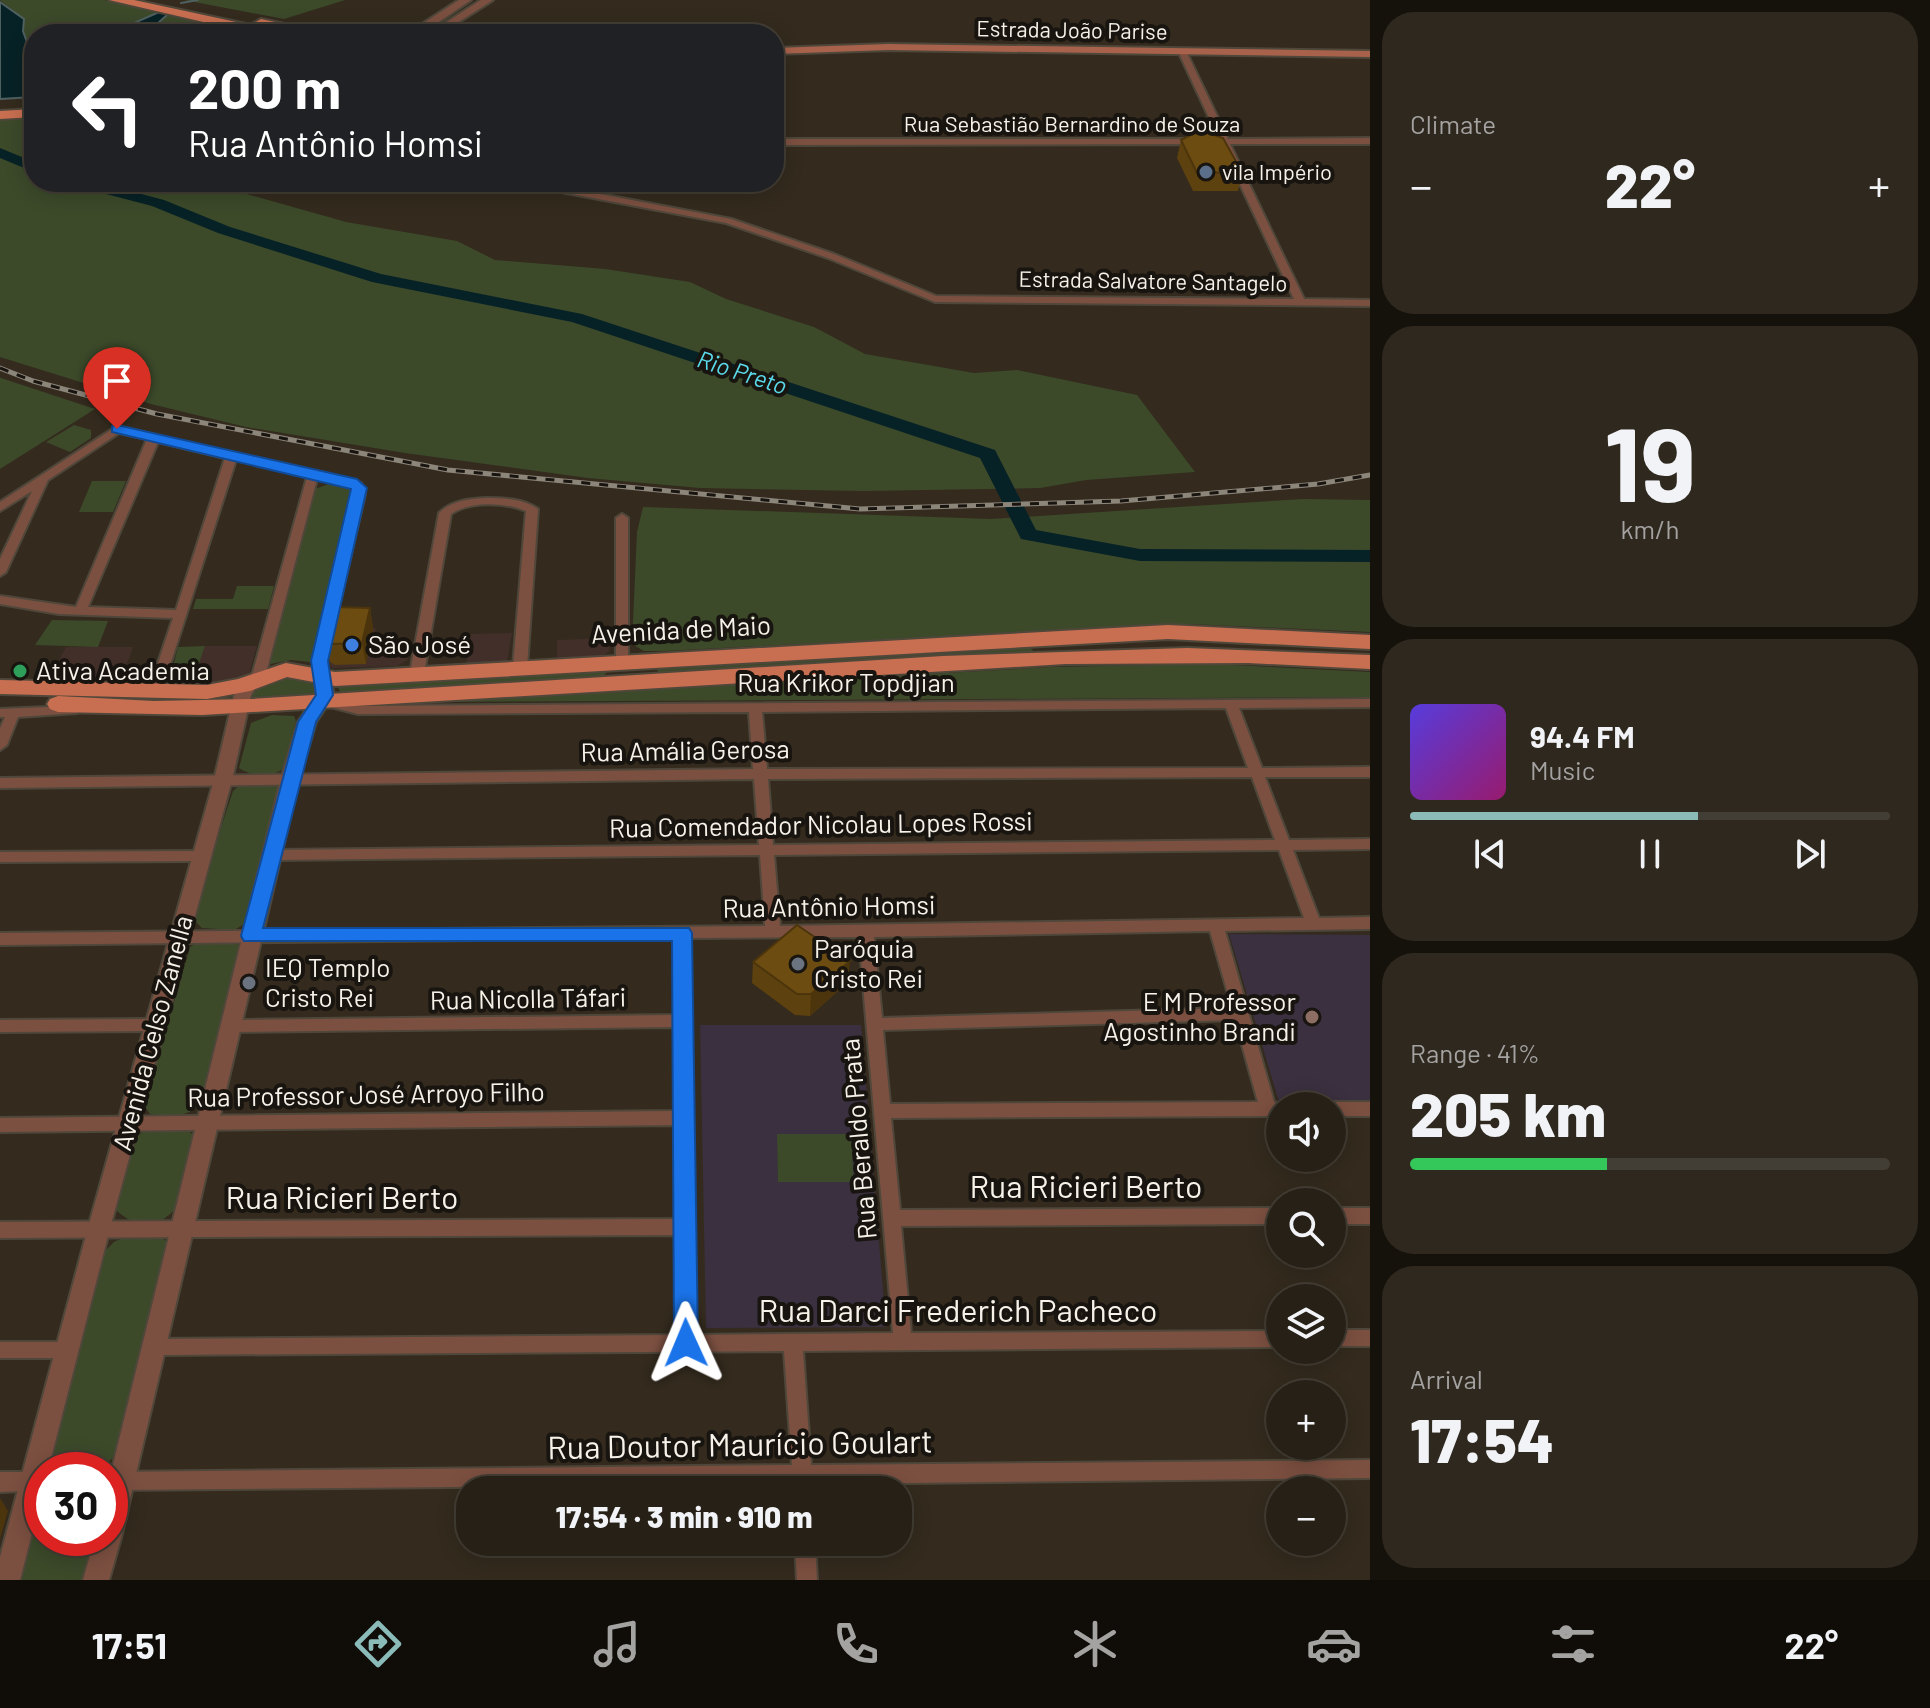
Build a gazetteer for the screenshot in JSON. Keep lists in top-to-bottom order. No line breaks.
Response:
{"streets":{"main road":["Estrada João Parise","Avenida de Maio"],"street":["Rua Sebastião Bernardino de Souza","Estrada Salvatore Santagelo","Rua Krikor Topdjian","Rua Amália Gerosa","Rua Comendador Nicolau Lopes Rossi","Rua Antônio Homsi","Rua Nicolla Táfari","Avenida Celso Zanella","Rua Professor José Arroyo Filho","Rua Beraldo Prata","Rua Ricieri Berto","Rua Darci Frederich Pacheco","Rua Doutor Maurício Goulart"]},"crossings":[["Avenida de Maio","Rua Krikor Topdjian"],["Avenida de Maio","Avenida Celso Zanella"],["Rua Amália Gerosa","Avenida Celso Zanella"],["Rua Antônio Homsi","Avenida Celso Zanella"],["Rua Antônio Homsi","Rua Beraldo Prata"],["Avenida Celso Zanella","Rua Professor José Arroyo Filho"],["Avenida Celso Zanella","Rua Ricieri Berto"],["Rua Beraldo Prata","Rua Ricieri Berto"],["Rua Beraldo Prata","Rua Darci Frederich Pacheco"]],"water":["Rio Preto"],"places":["vila Império","São José","Ativa Academia","Paróquia Cristo Rei","IEQ Templo Cristo Rei","E M Professor Agostinho Brandi"],"page":{"tile":["Climate",["19","km/h"],["Range · 41%","205 km"],["Arrival","17:54"]],"turn":["200 m","Rua Antônio Homsi"],"heat":["−","22°","+"],"song":["94.4 FM","Music"],"map_buttons":["+","−"],"limit":"30","trip":"17:54 · 3 min · 910 m","tabs":["17:51","22°"]}}
